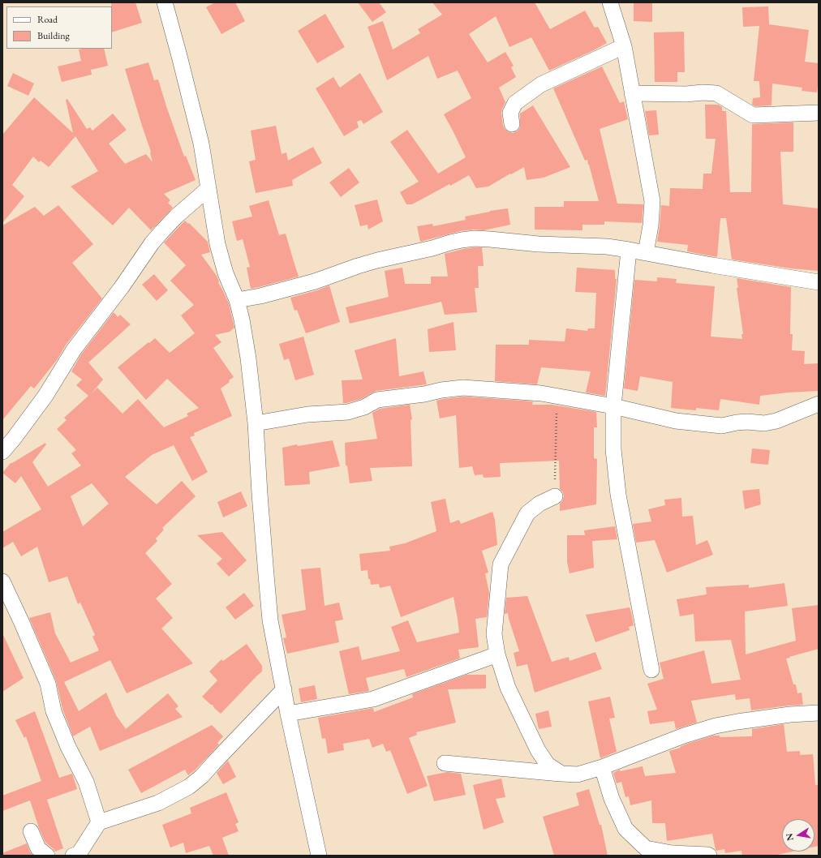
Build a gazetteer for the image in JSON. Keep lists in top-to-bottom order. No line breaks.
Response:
{"legend":["Road","Building"],"north":"left"}
